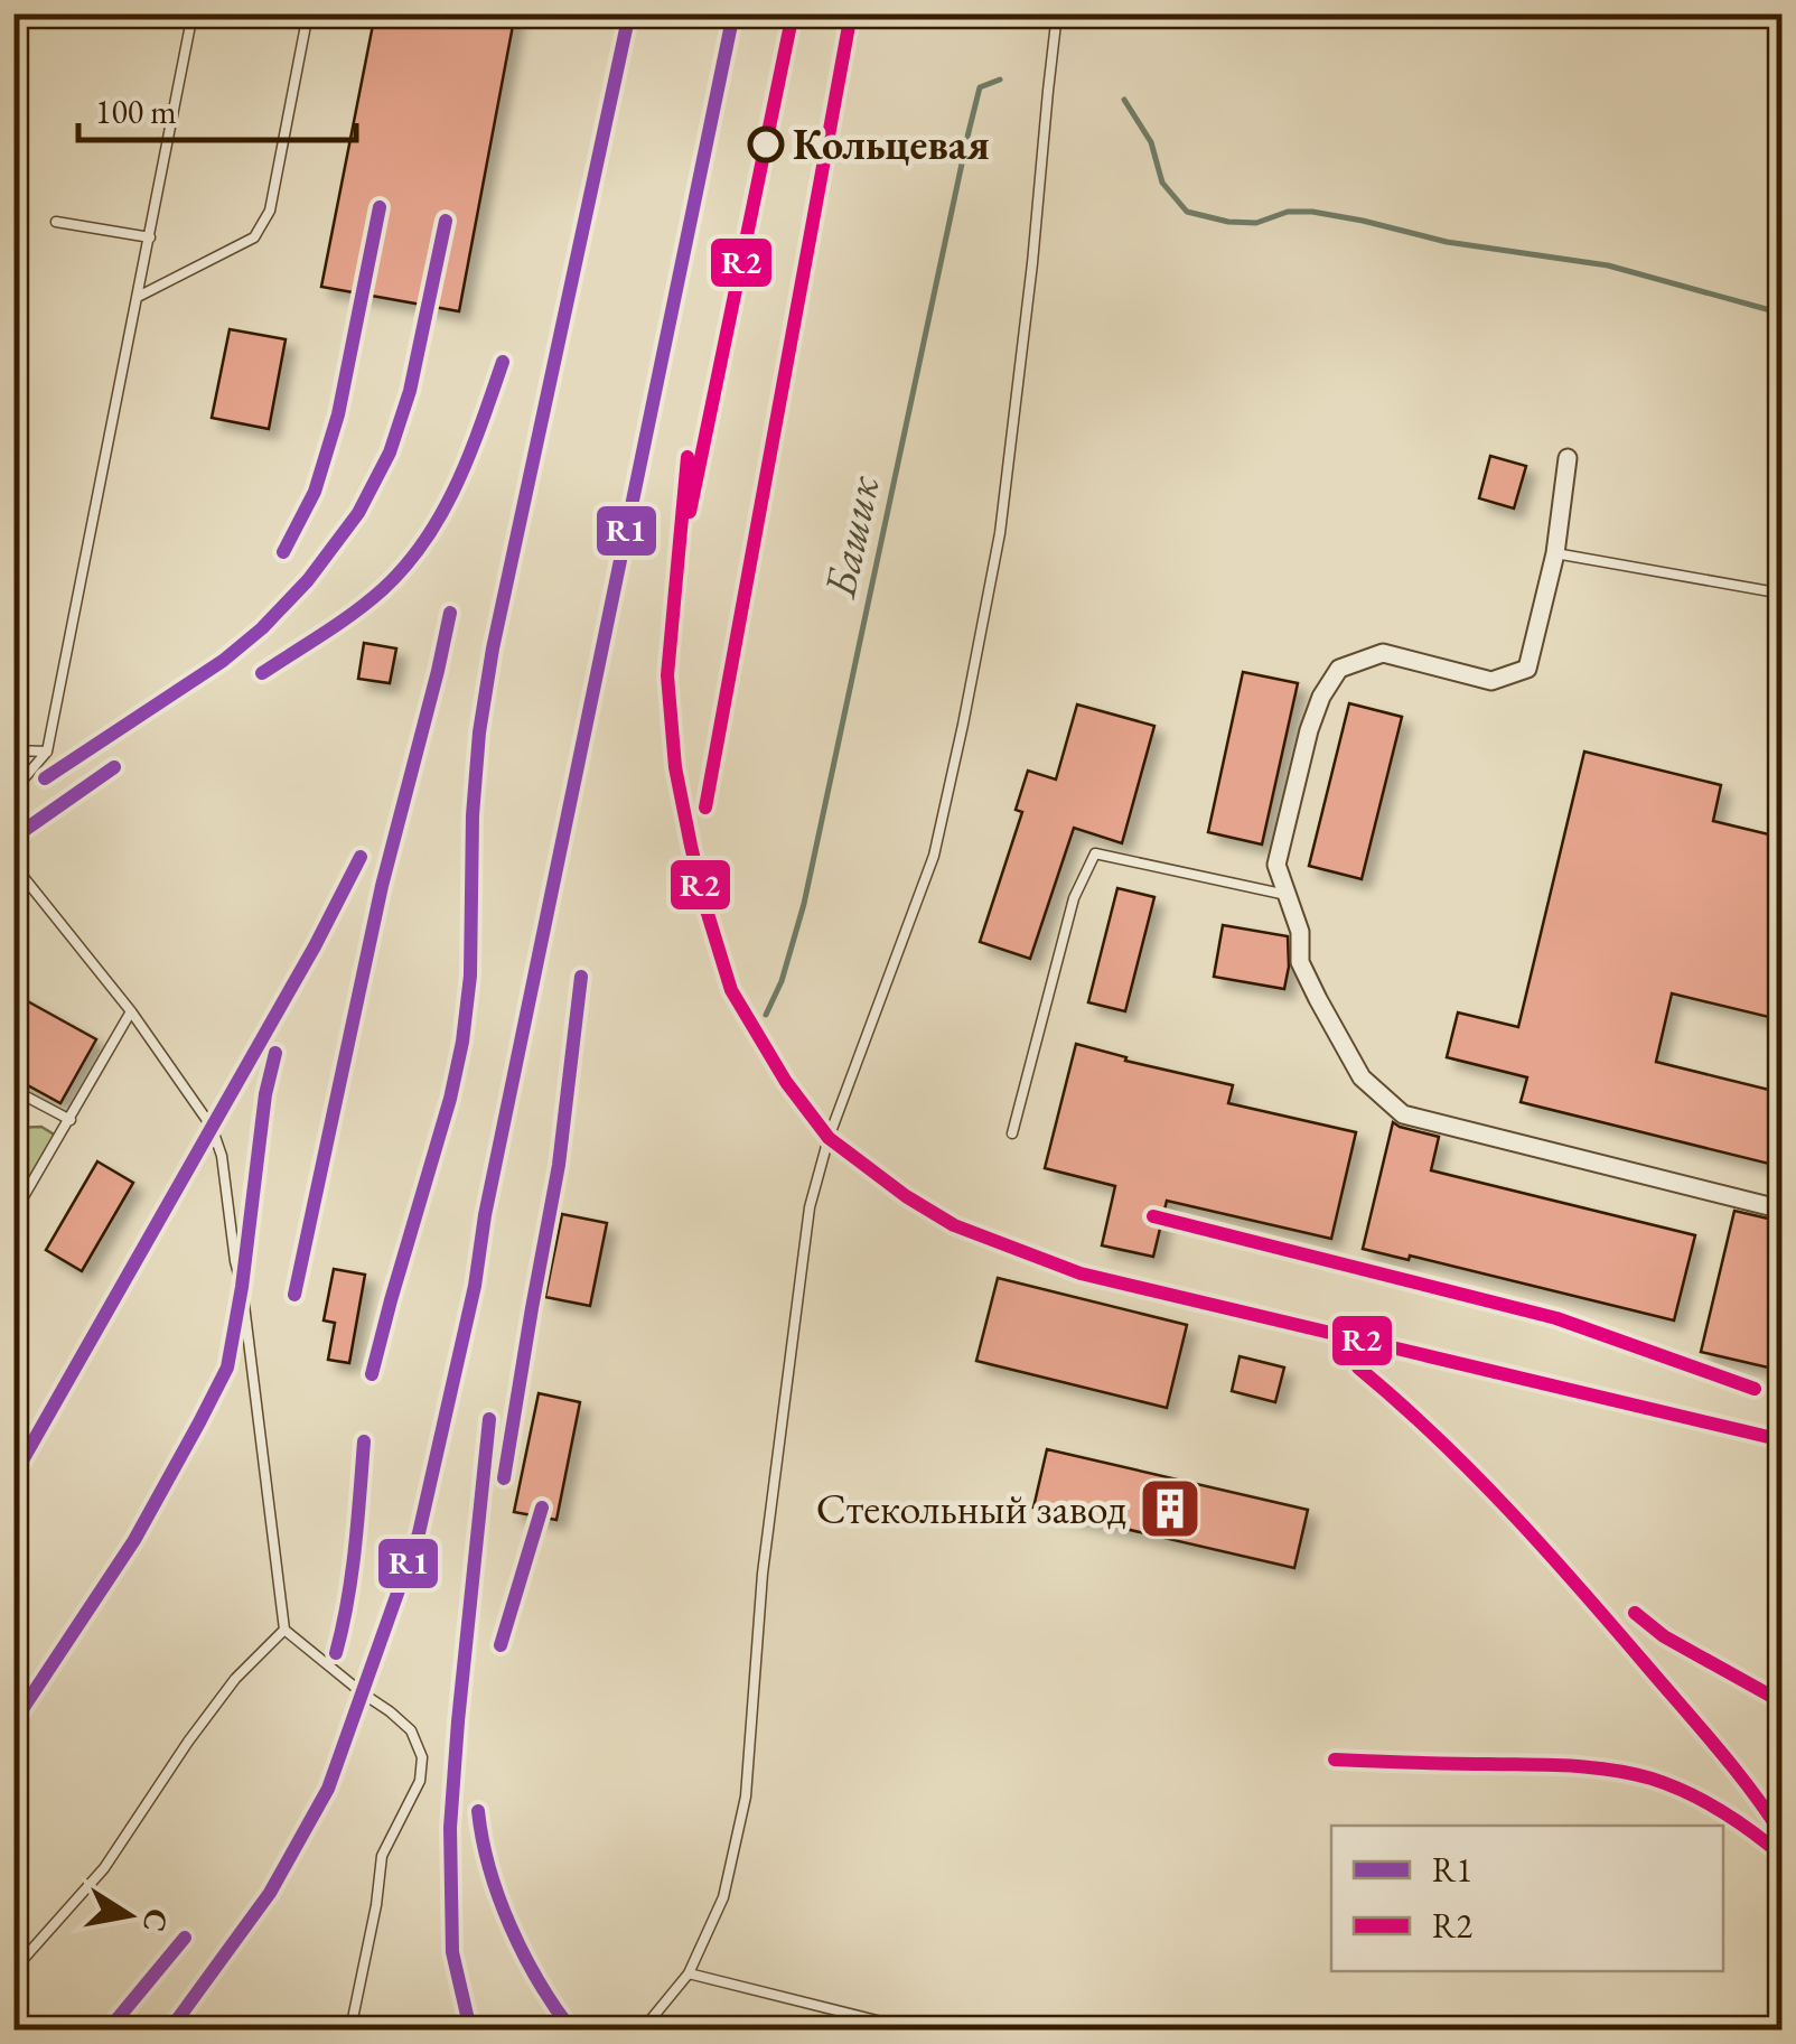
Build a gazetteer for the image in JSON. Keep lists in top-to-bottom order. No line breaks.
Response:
{"water":["Башик"],"places":{"other":["Кольцевая"],"building":["Стекольный завод"]},"lines":["transit line R1","transit line R2"],"legend":["R1","R2"],"scale_bar":"100 m","north":"right"}
